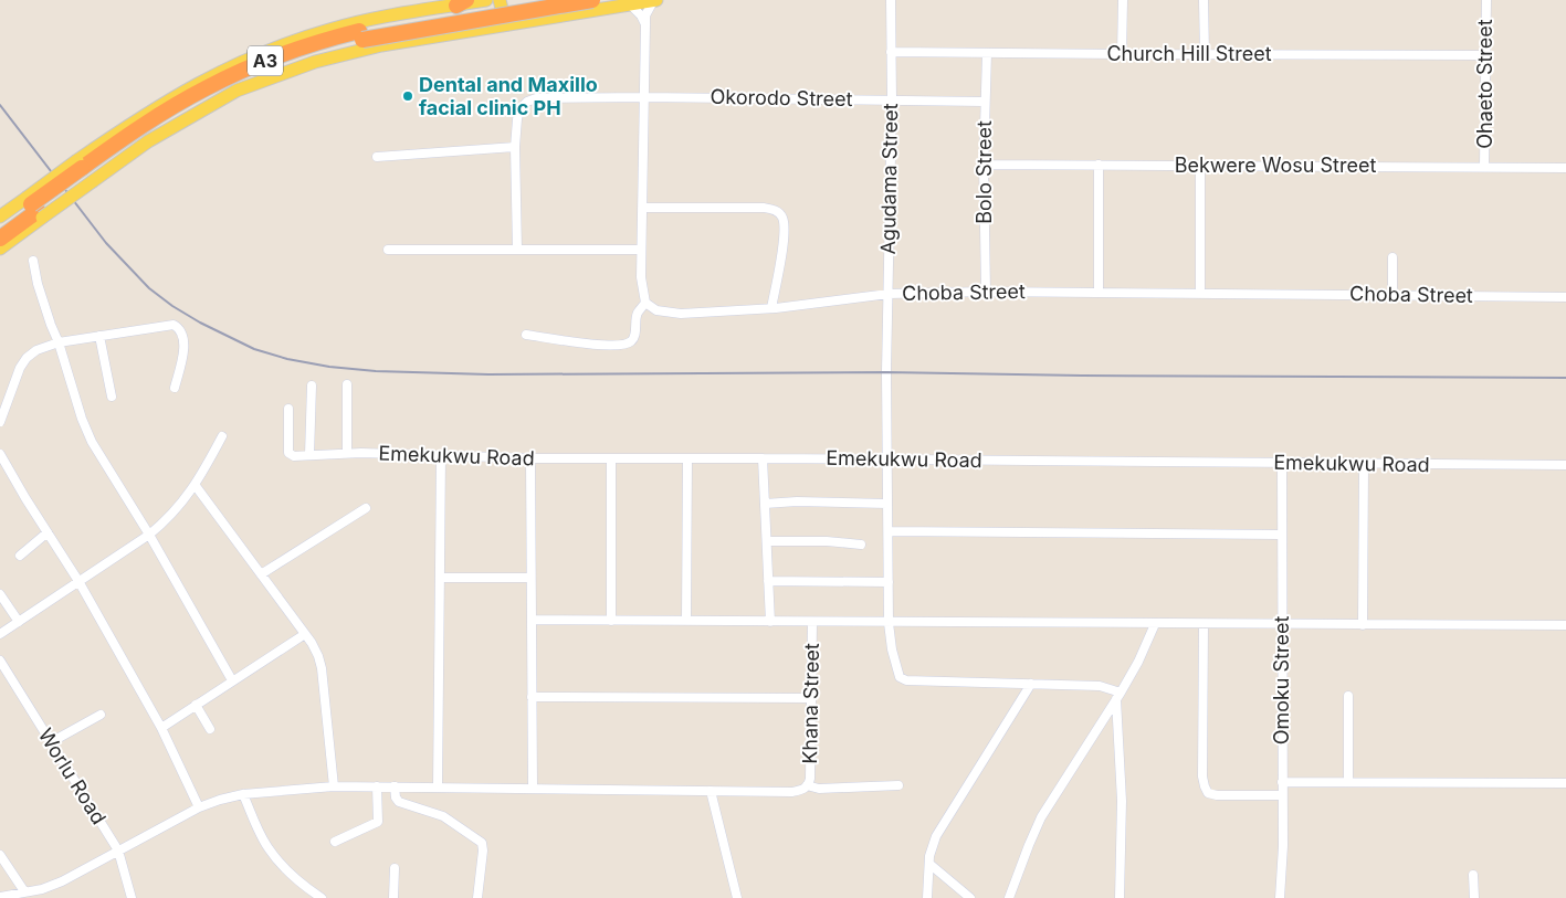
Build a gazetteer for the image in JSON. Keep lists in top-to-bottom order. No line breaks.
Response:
{"streets":{"highway":["A3"],"street":["Church Hill Street","Ohaeto Street","Okorodo Street","Bekwere Wosu Street","Bolo Street","Agudama Street","Choba Street","Emekukwu Road","Omoku Street","Khana Street","Worlu Road"]},"crossings":[["Church Hill Street","Ohaeto Street"],["Church Hill Street","Bolo Street"],["Church Hill Street","Agudama Street"],["Ohaeto Street","Bekwere Wosu Street"],["Okorodo Street","Bolo Street"],["Okorodo Street","Agudama Street"],["Bekwere Wosu Street","Bolo Street"],["Bolo Street","Choba Street"],["Agudama Street","Choba Street"],["Agudama Street","Emekukwu Road"],["Emekukwu Road","Omoku Street"],["Khana Street","Worlu Road"]],"places":["Dental and Maxillo facial clinic PH"]}
